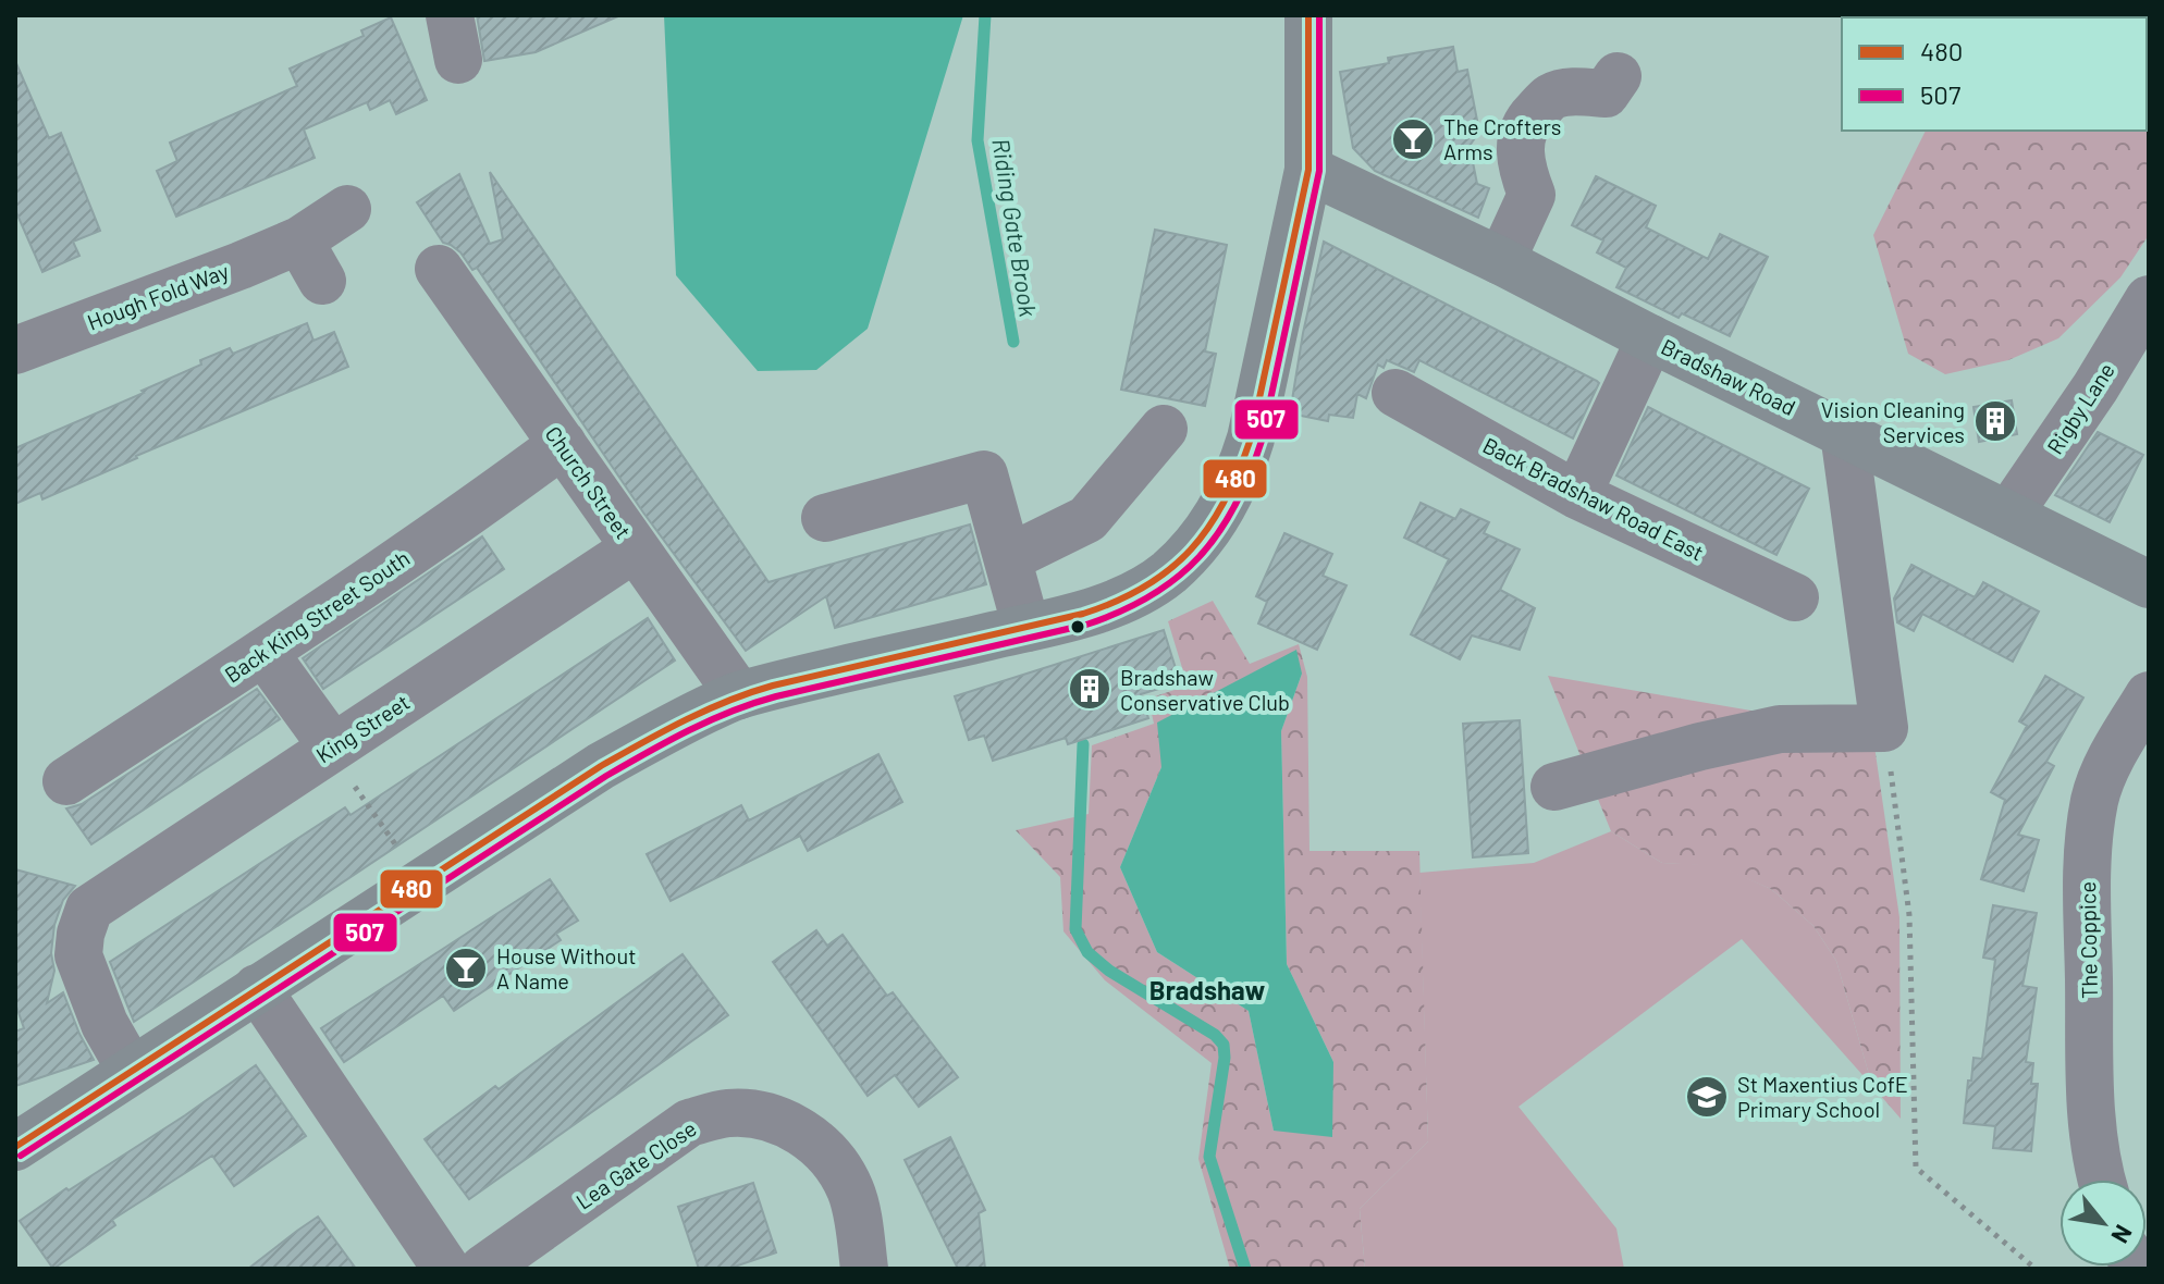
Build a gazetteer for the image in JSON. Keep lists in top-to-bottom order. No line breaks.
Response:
{"streets":{"main road":["Bradshaw Road"],"street":["Hough Fold Way","Rigby Lane","Church Street","Back Bradshaw Road East","Back King Street South","King Street","The Coppice","Lea Gate Close"]},"crossings":[["Bradshaw Road","Rigby Lane"],["Church Street","Back King Street South"],["Church Street","King Street"]],"districts":["Bradshaw"],"water":["Riding Gate Brook"],"places":{"bar":["The Crofters Arms","House Without A Name"],"building":["Vision Cleaning Services","Bradshaw Conservative Club"],"school or university":["St Maxentius CofE Primary School"]},"lines":["transit line 480","transit line 507"],"legend":["480","507"],"north":"bottom right"}
